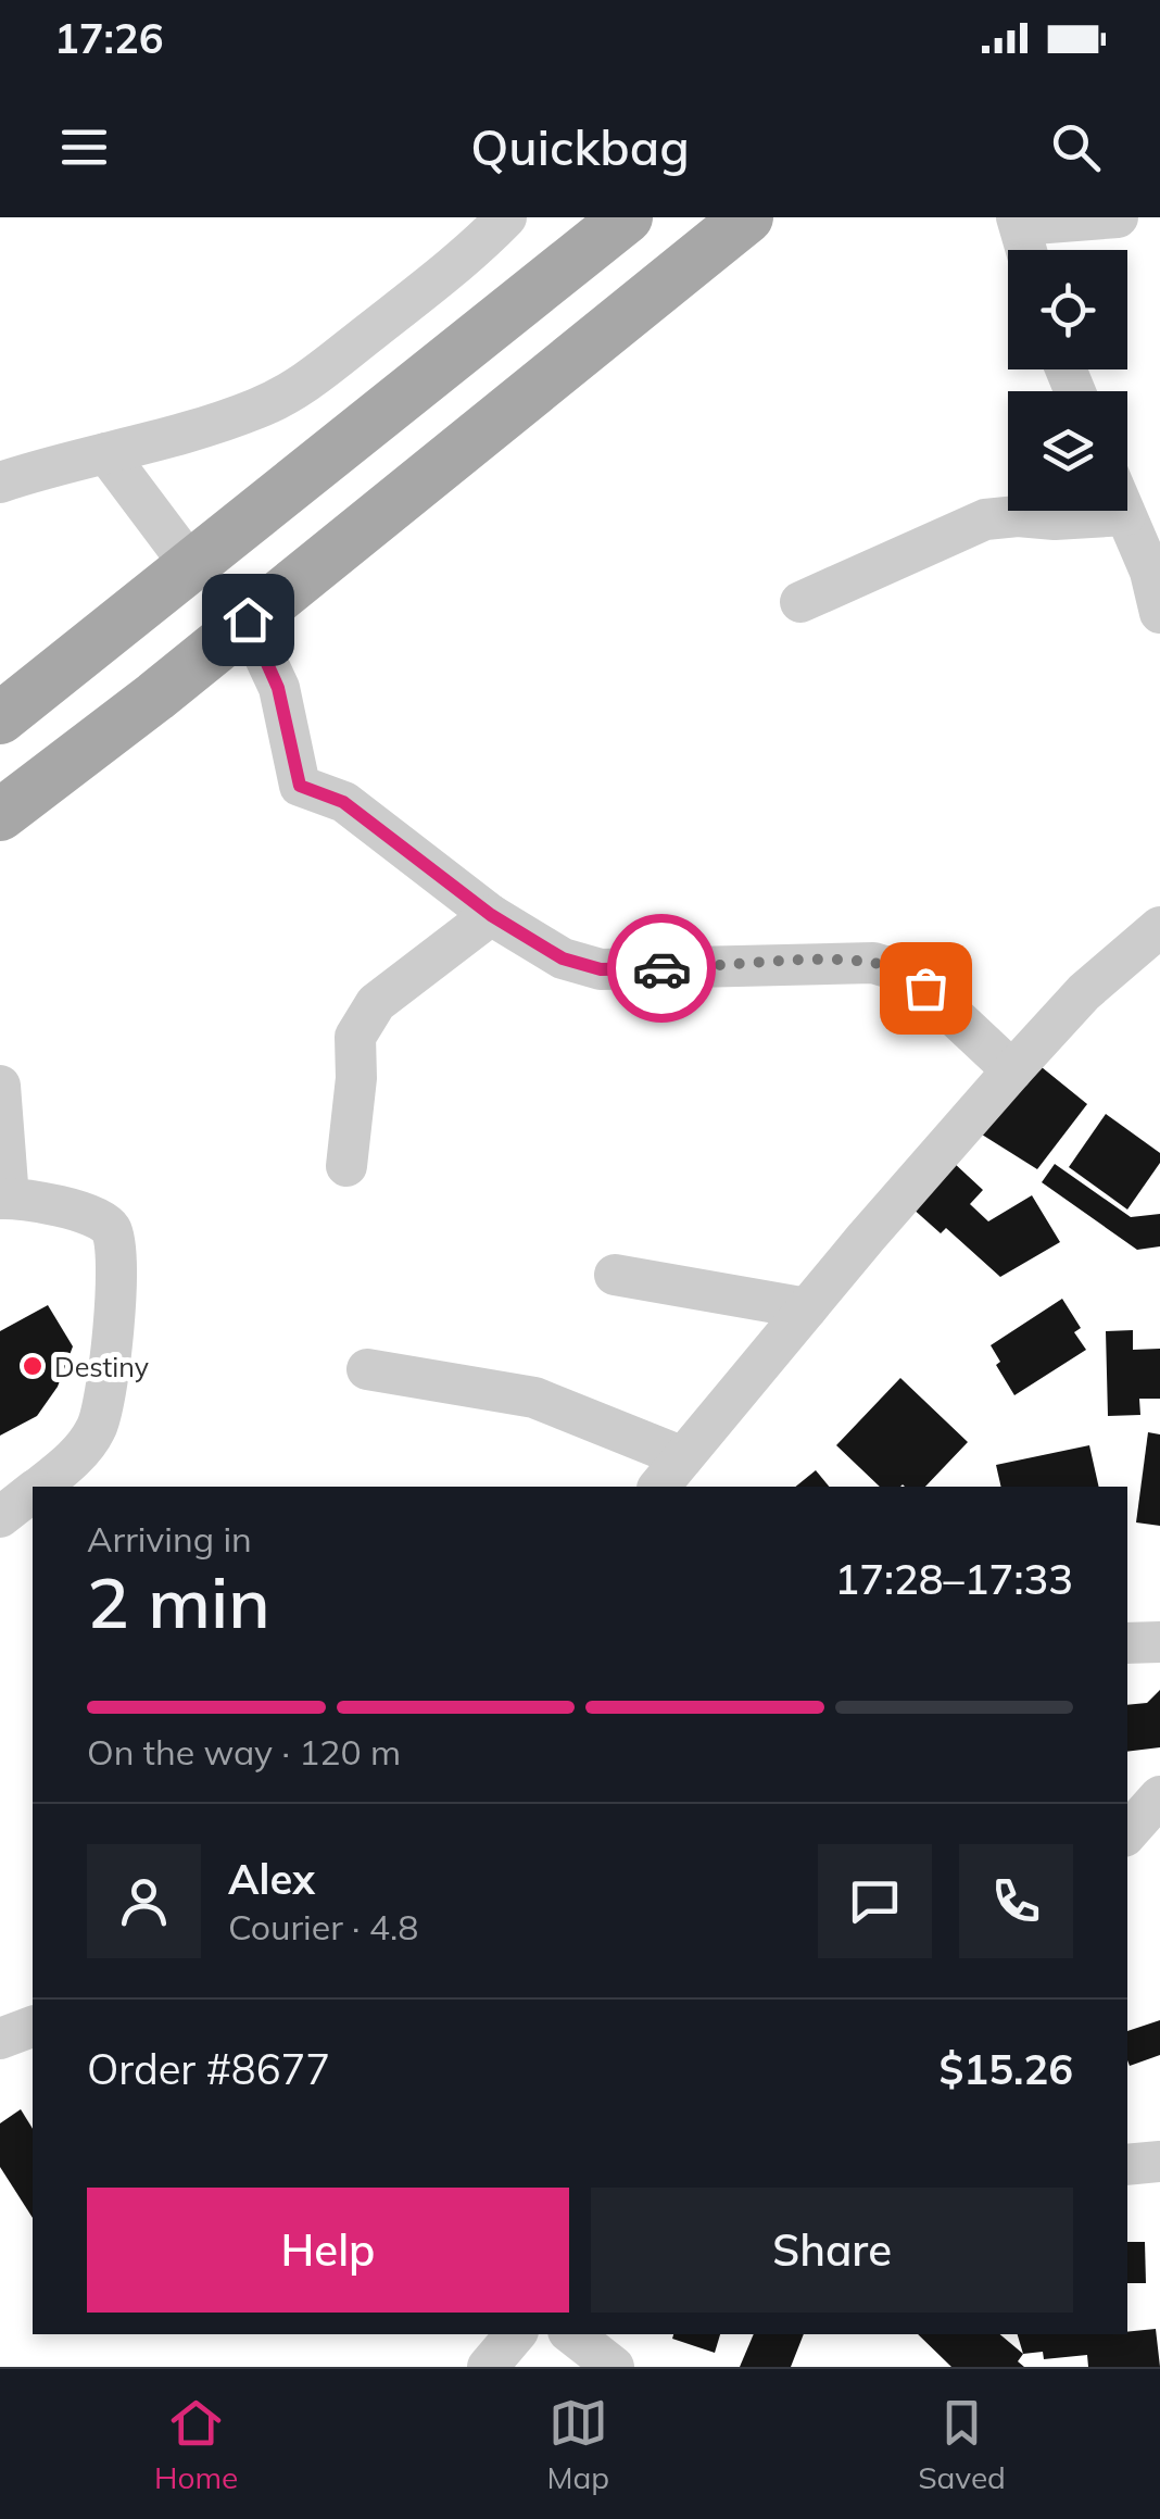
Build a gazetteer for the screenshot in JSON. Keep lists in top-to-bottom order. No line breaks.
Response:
{"places":["Destiny"],"page":{"status":"17:26","header":"Quickbag","heading":["2 min","Arriving in","17:28–17:33"],"panel":["Alex","Courier · 4.8","Order #8677","$15.26"],"bar":"On the way · 120 m","buttons":["Help","Share"],"tabs":["Home","Map","Saved"]}}
